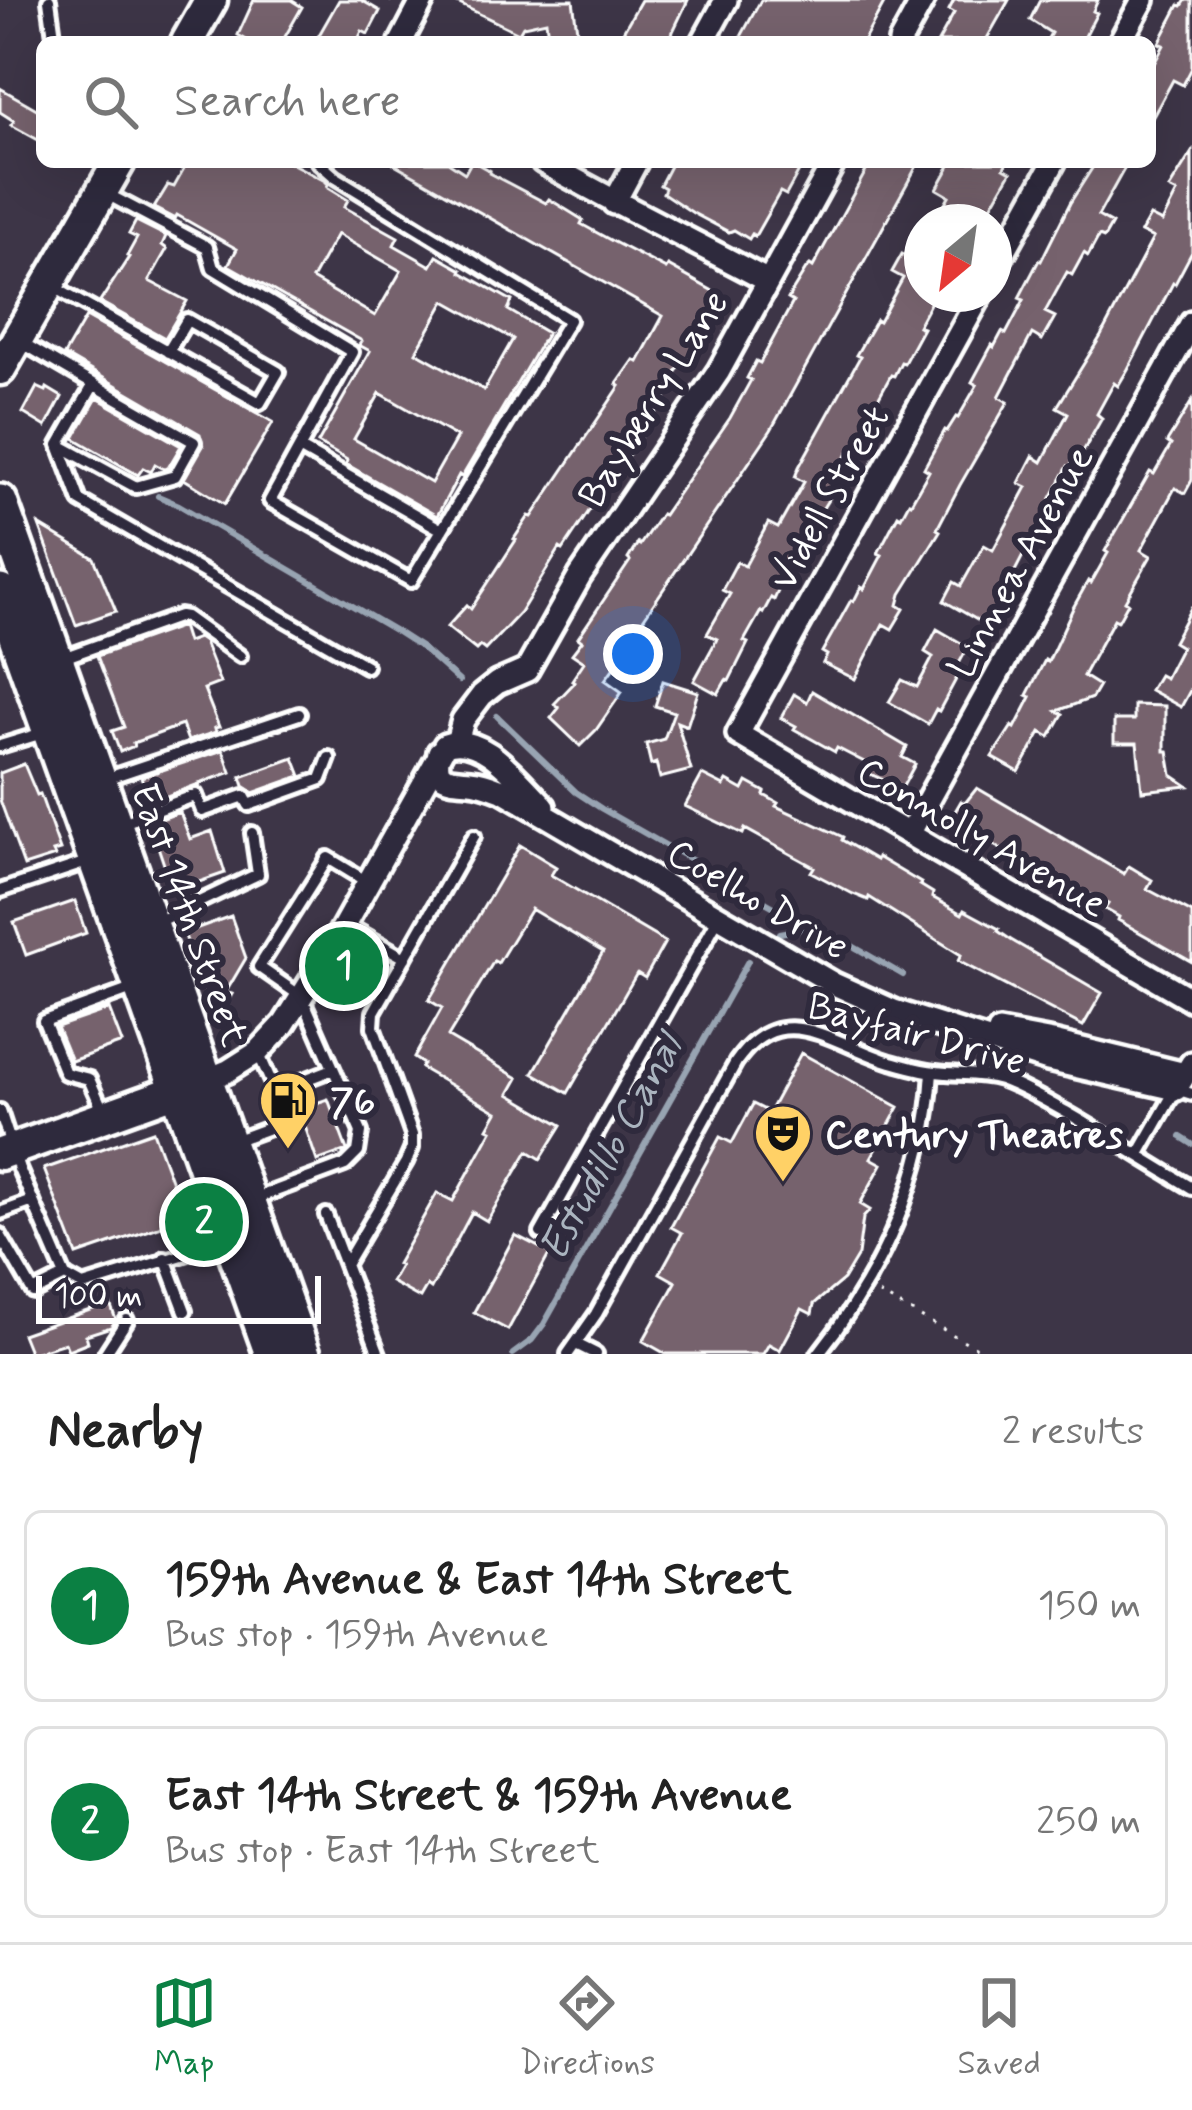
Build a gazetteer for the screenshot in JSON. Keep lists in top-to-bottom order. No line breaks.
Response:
{"streets":{"main road":["East 14th Street"],"street":["Bayberry Lane","Videll Street","Linnea Avenue","Connolly Avenue","Coelho Drive"],"lane":["Bayfair Drive"]},"crossings":[["Bayberry Lane","Coelho Drive"],["Videll Street","Connolly Avenue"],["Linnea Avenue","Connolly Avenue"]],"water":["Estudillo Canal"],"places":{"fuel station":["76"],"theatre":["Century Theatres"]},"scale_bar":"100 m","north":"bottom left","page":{"search":"Search here","pins":["1","2"],"scale":"100 m","heading":["Nearby","2 results"],"list":[{"mark":"1","name":"159th Avenue & East 14th Street","note":"Bus stop · 159th Avenue","value":"150 m"},{"mark":"2","name":"East 14th Street & 159th Avenue","note":"Bus stop · East 14th Street","value":"250 m"}],"nav":["Map","Directions","Saved"]}}
